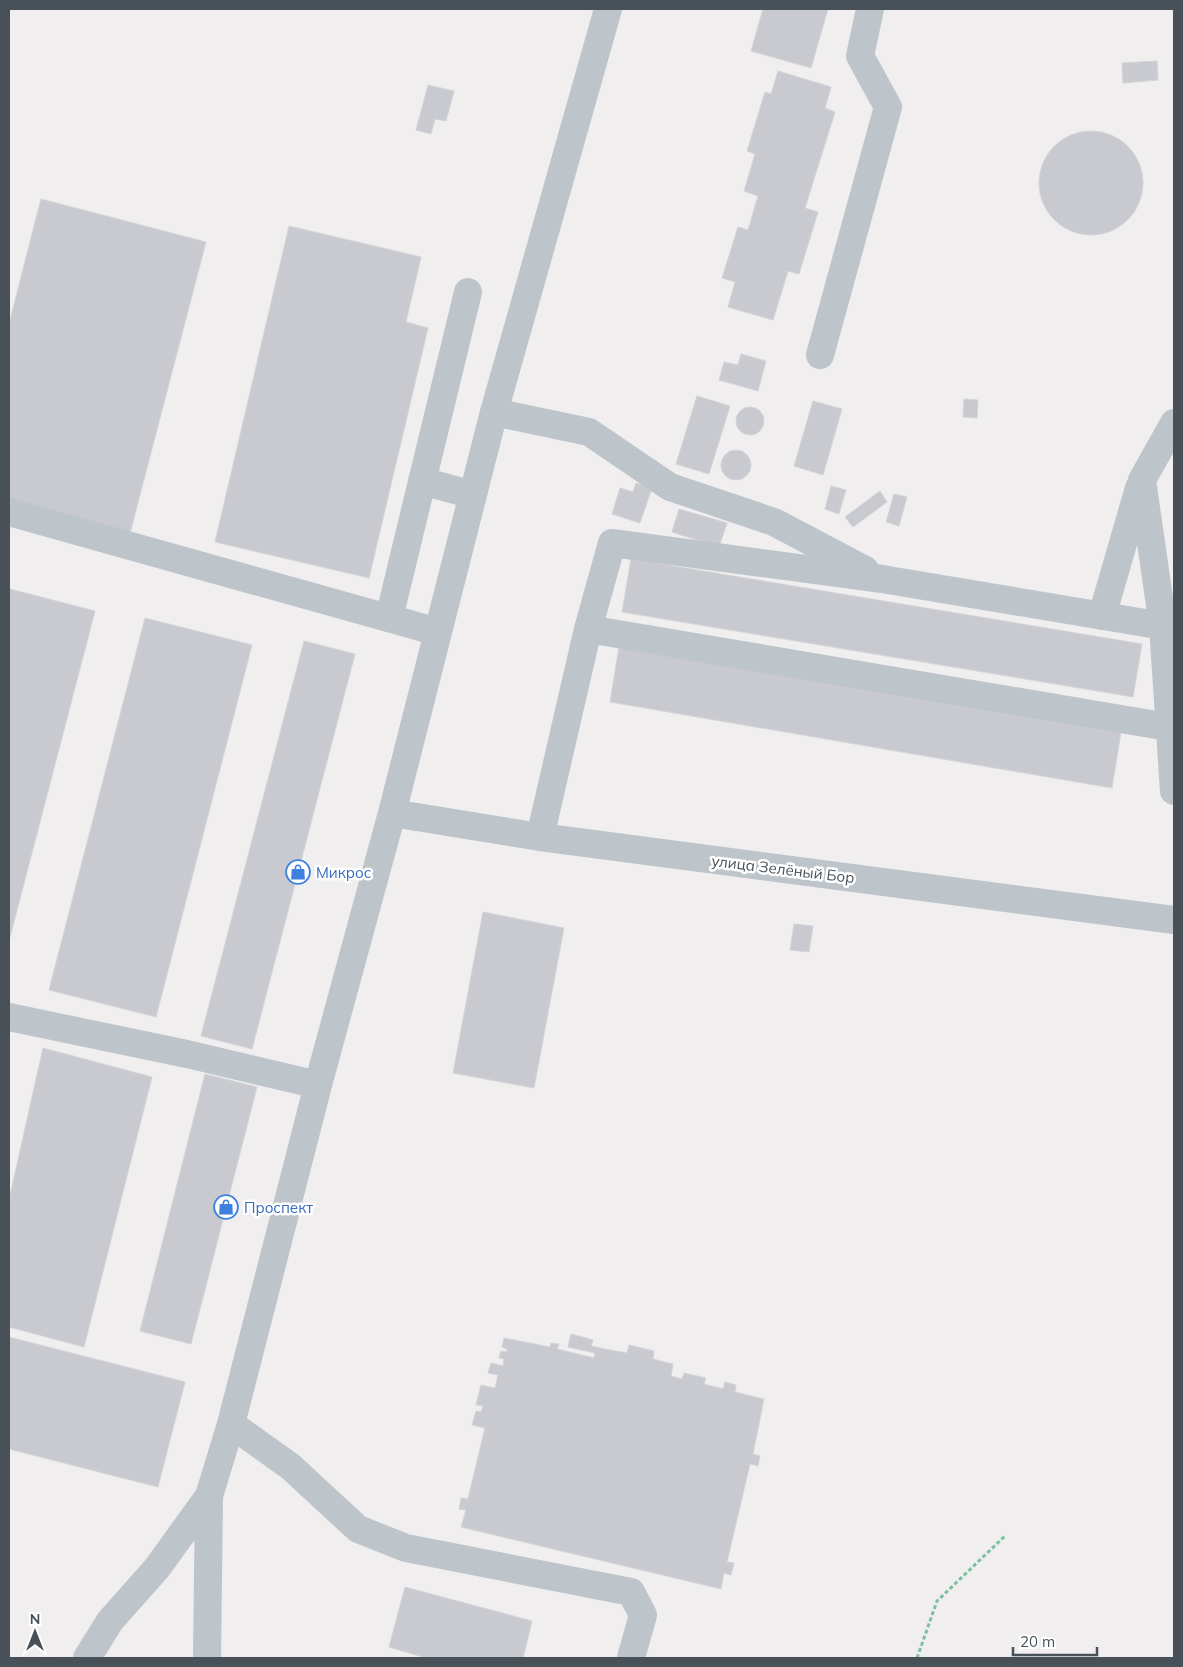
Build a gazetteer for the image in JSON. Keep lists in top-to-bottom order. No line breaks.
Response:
{"streets":{"street":["улица Зелёный Бор"]},"places":{"shop":["Микрос","Проспект"]},"scale_bar":"20 m","north":"top"}
